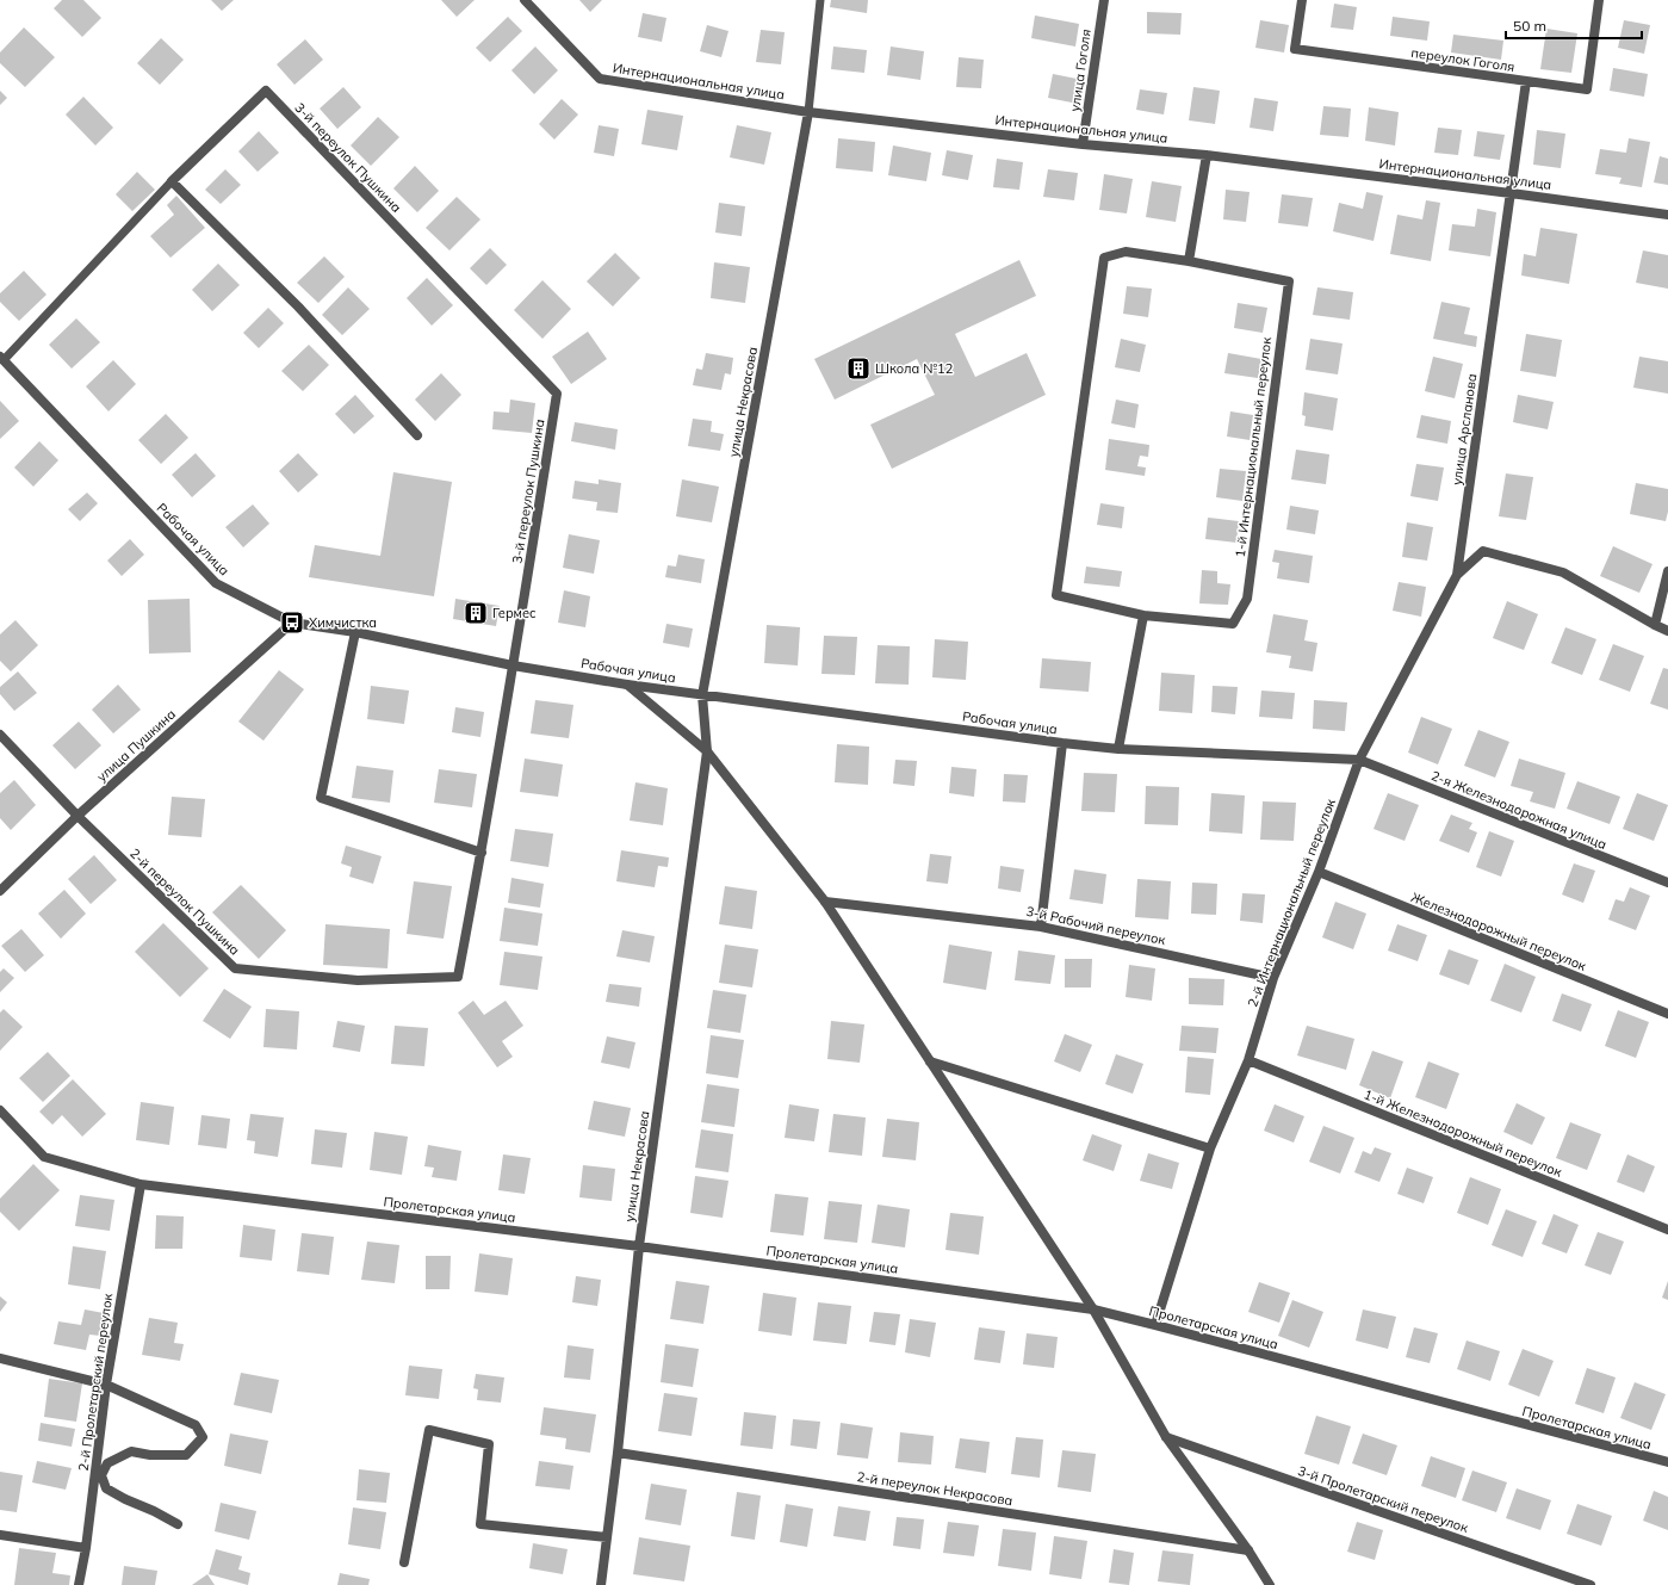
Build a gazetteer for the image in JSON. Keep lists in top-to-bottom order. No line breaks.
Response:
{"streets":{"street":["переулок Гоголя","улица Гоголя","Интернациональная улица","3-й переулок Пушкина","улица Некрасова","улица Арсланова","1-й Интернациональный переулок","Рабочая улица","улица Пушкина","2-я Железнодорожная улица","2-й переулок Пушкина","2-й Интернациональный переулок","3-й Рабочий переулок","Железнодорожный переулок","1-й Железнодорожный переулок","Пролетарская улица","2-й Пролетарский переулок","2-й переулок Некрасова","3-й Пролетарский переулок"]},"crossings":[["переулок Гоголя","улица Арсланова"],["улица Гоголя","Интернациональная улица"],["Интернациональная улица","улица Некрасова"],["Интернациональная улица","улица Арсланова"],["3-й переулок Пушкина","Рабочая улица"],["3-й переулок Пушкина","2-й переулок Пушкина"],["улица Некрасова","Рабочая улица"],["улица Некрасова","Пролетарская улица"],["улица Некрасова","2-й переулок Некрасова"],["улица Арсланова","Рабочая улица"],["улица Арсланова","2-я Железнодорожная улица"],["улица Арсланова","2-й Интернациональный переулок"],["Рабочая улица","улица Пушкина"],["Рабочая улица","2-я Железнодорожная улица"],["Рабочая улица","2-й переулок Пушкина"],["Рабочая улица","2-й Интернациональный переулок"],["улица Пушкина","2-й переулок Пушкина"],["2-я Железнодорожная улица","2-й Интернациональный переулок"],["2-й Интернациональный переулок","3-й Рабочий переулок"],["2-й Интернациональный переулок","Железнодорожный переулок"],["2-й Интернациональный переулок","1-й Железнодорожный переулок"],["2-й Интернациональный переулок","Пролетарская улица"],["Пролетарская улица","2-й Пролетарский переулок"]],"places":{"building":["Школа №12","Гермес"],"bus stop":["Химчистка"]},"scale_bar":"50 m"}
